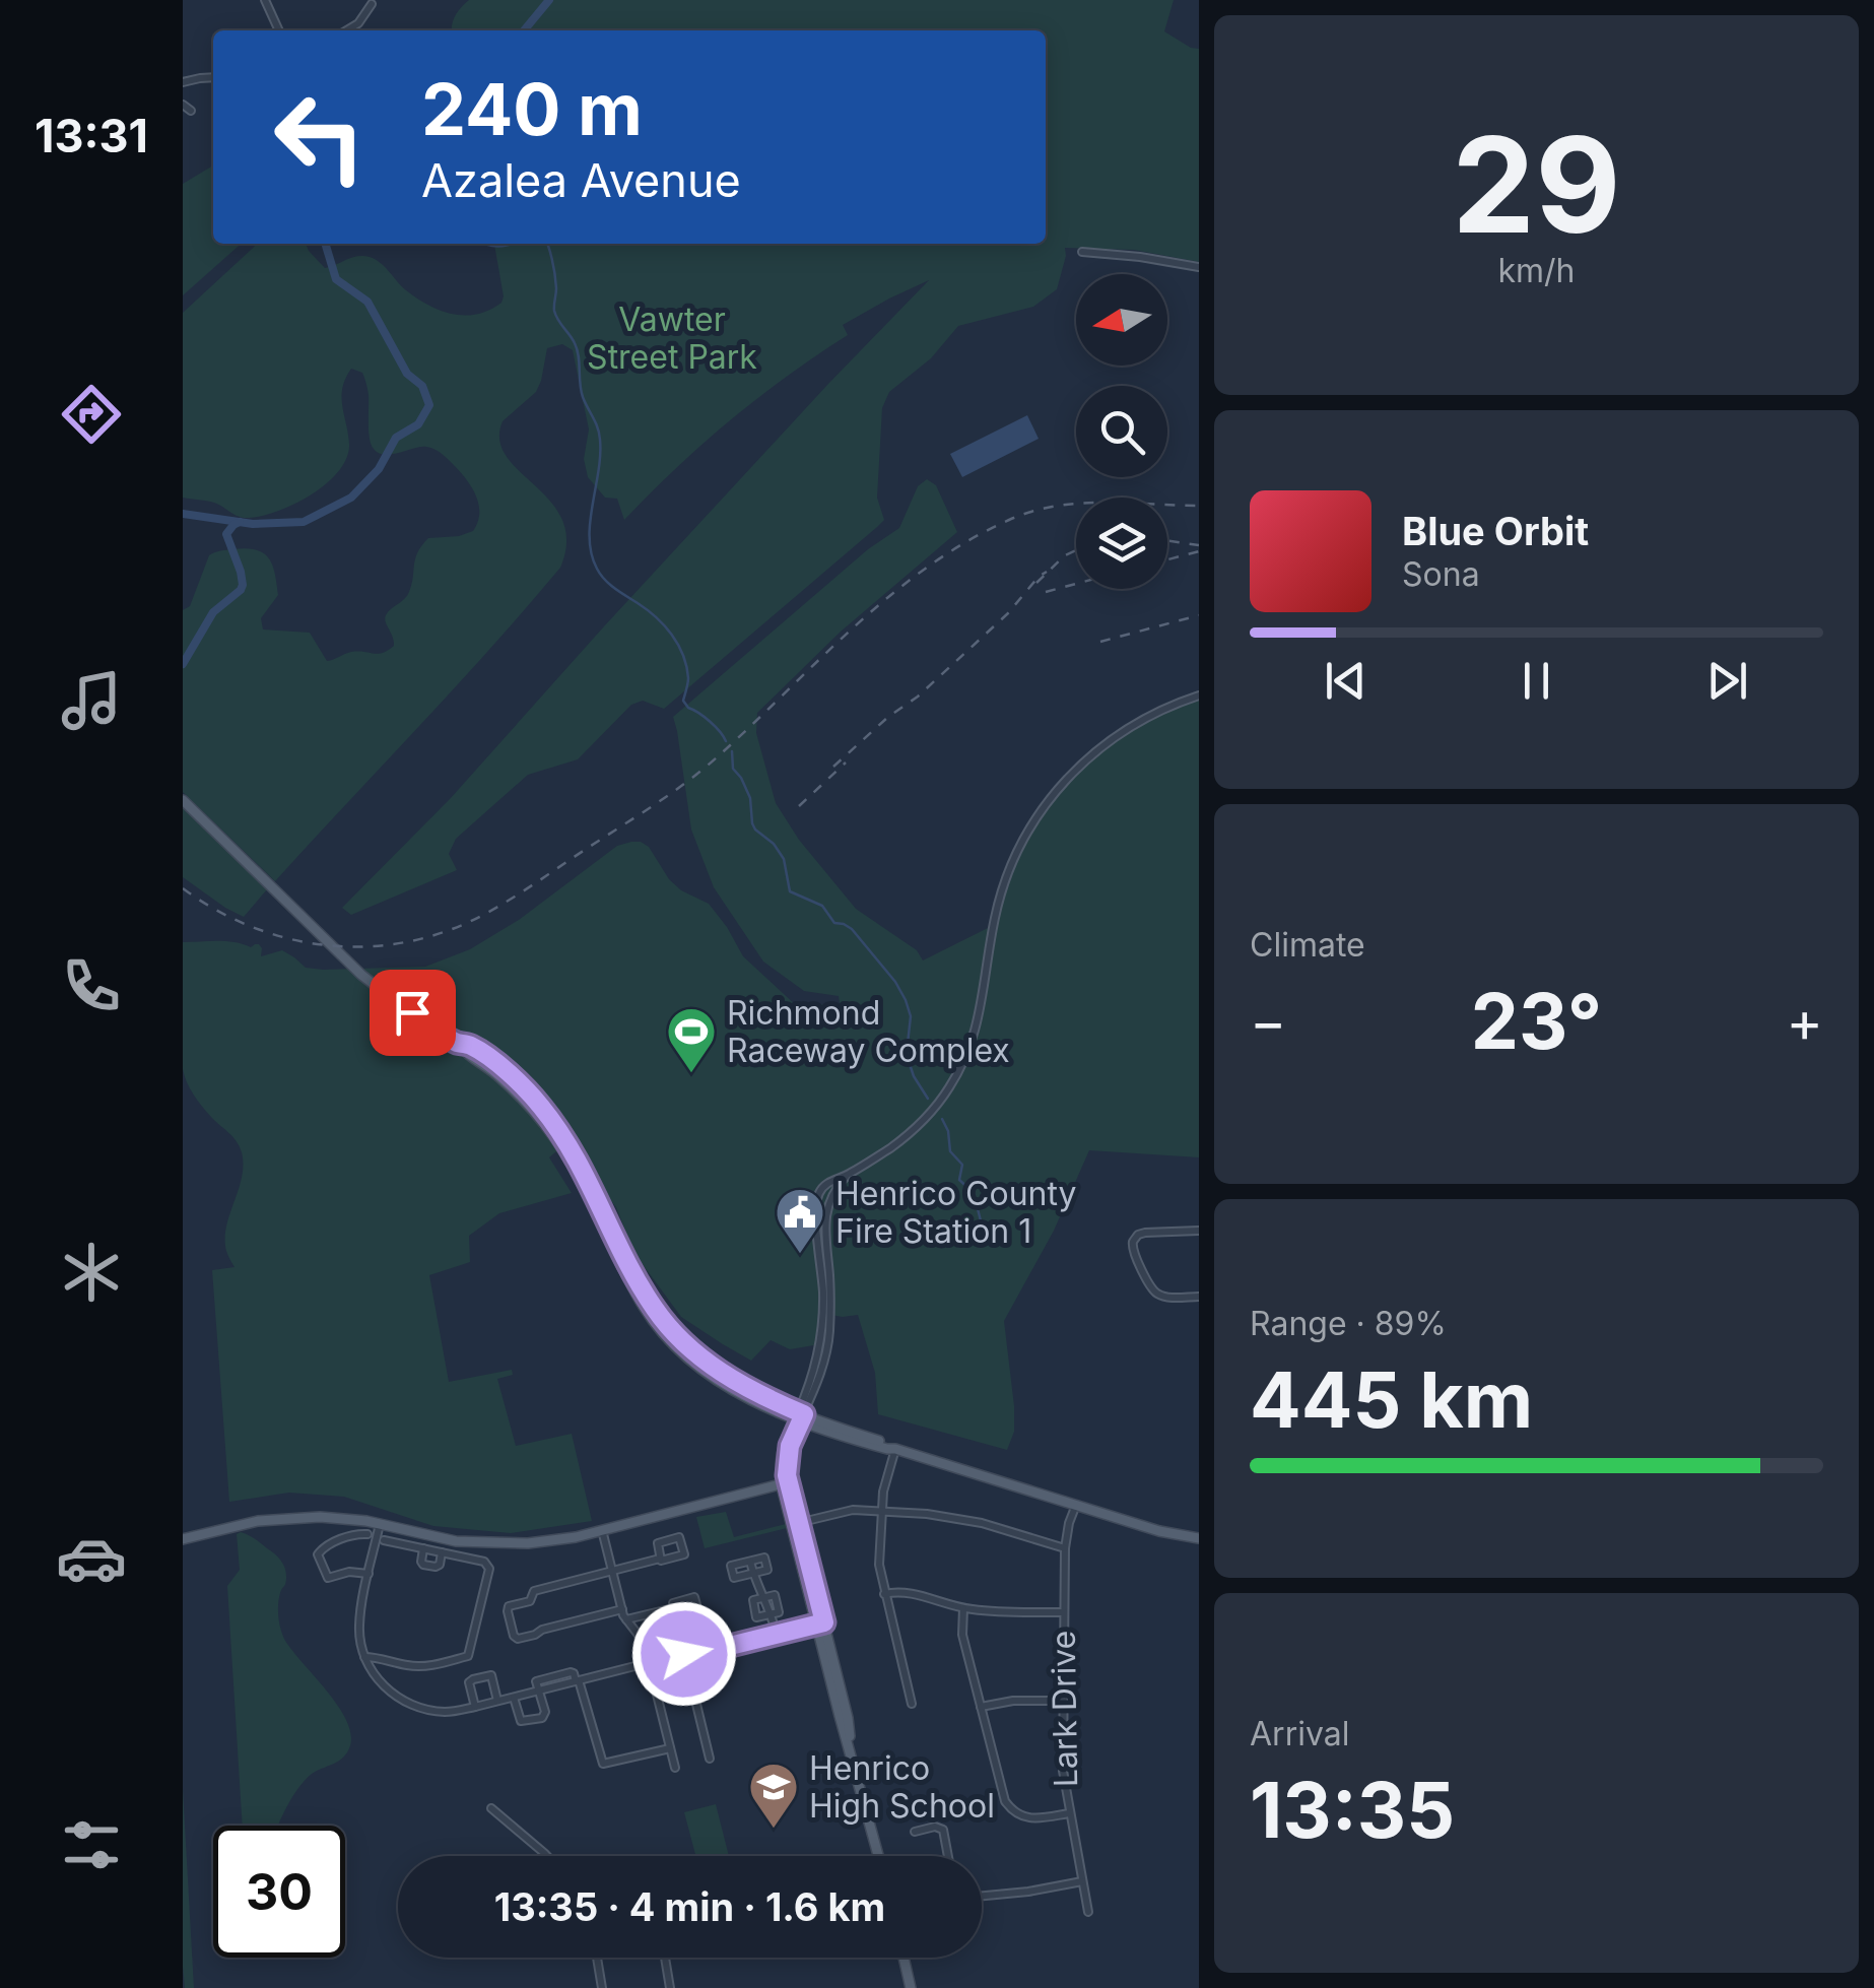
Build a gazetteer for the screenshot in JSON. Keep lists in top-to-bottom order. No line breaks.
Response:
{"streets":{"street":["Lark Drive"]},"parks":["Vawter Street Park"],"places":{"sports":["Richmond Raceway Complex"],"public building":["Henrico County Fire Station 1"],"school or university":["Henrico High School"]},"north":"left","page":{"tabs":"13:31","tile":[["29","km/h"],"Climate",["Range · 89%","445 km"],["Arrival","13:35"]],"turn":["240 m","Azalea Avenue"],"song":["Blue Orbit","Sona"],"heat":["−","23°","+"],"limit":"30","trip":"13:35 · 4 min · 1.6 km"}}
